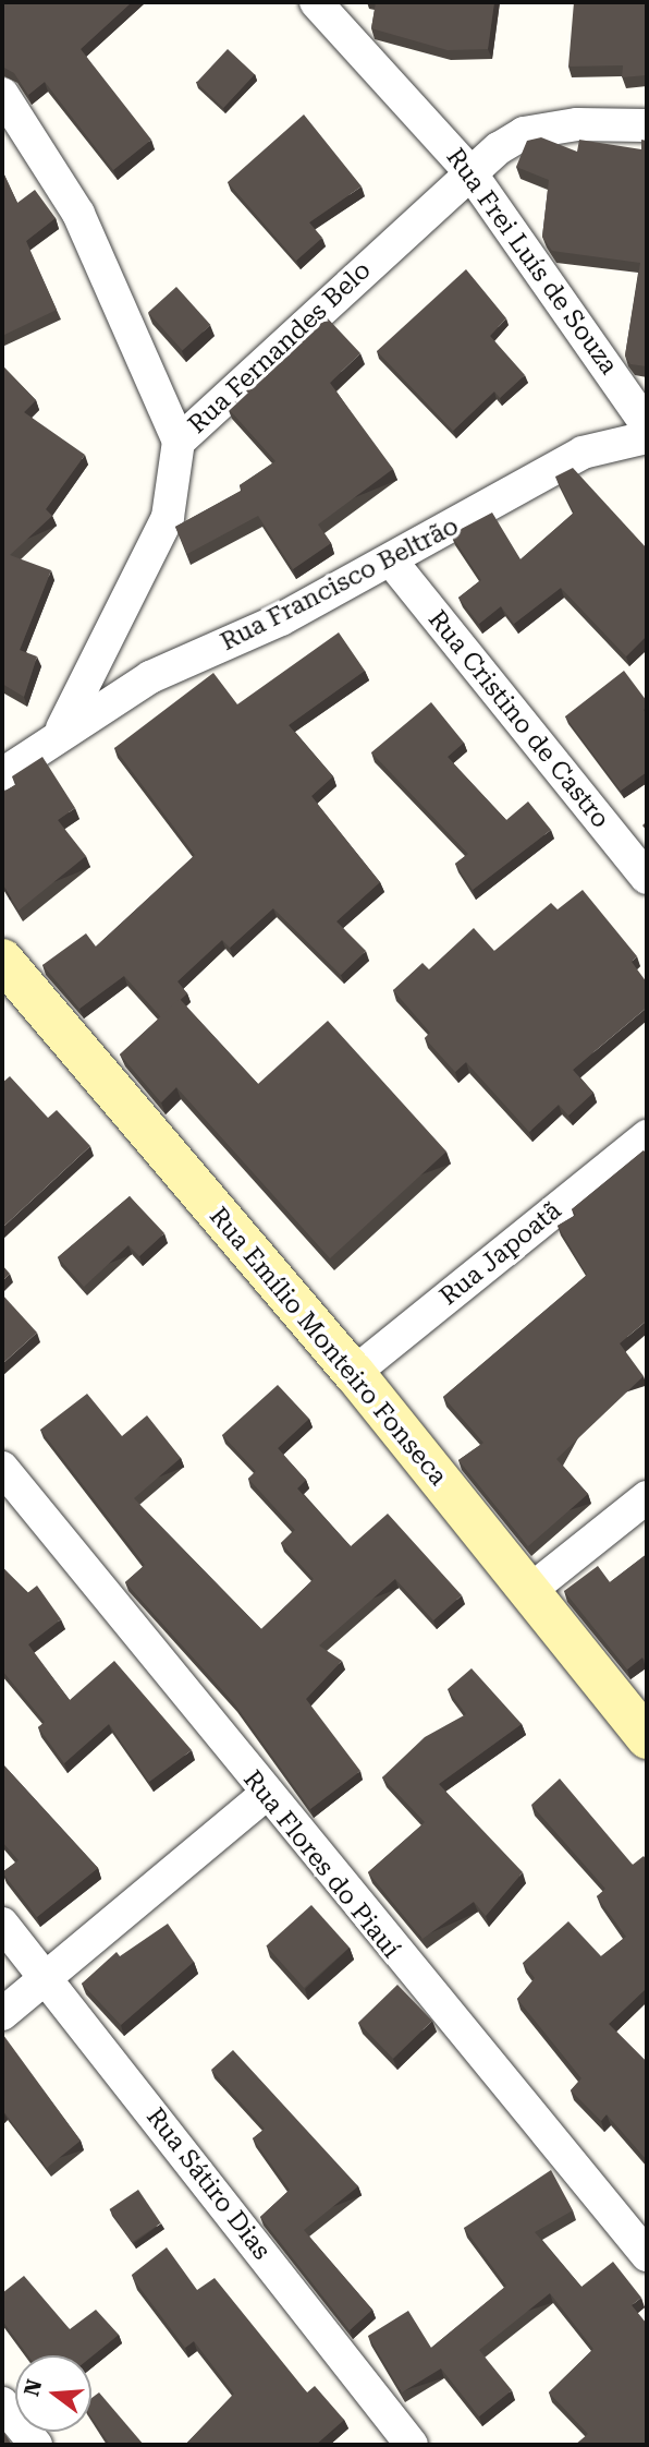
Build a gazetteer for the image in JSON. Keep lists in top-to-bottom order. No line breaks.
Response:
{"streets":{"main road":["Rua Emílio Monteiro Fonseca"],"street":["Rua Frei Luís de Souza","Rua Fernandes Belo","Rua Francisco Beltrão","Rua Cristino de Castro","Rua Japoatã","Rua Flores do Piauí","Rua Sátiro Dias"]},"crossings":[["Rua Frei Luís de Souza","Rua Fernandes Belo"],["Rua Fernandes Belo","Rua Francisco Beltrão"],["Rua Francisco Beltrão","Rua Cristino de Castro"],["Rua Japoatã","Rua Emílio Monteiro Fonseca"]],"north":"left"}
